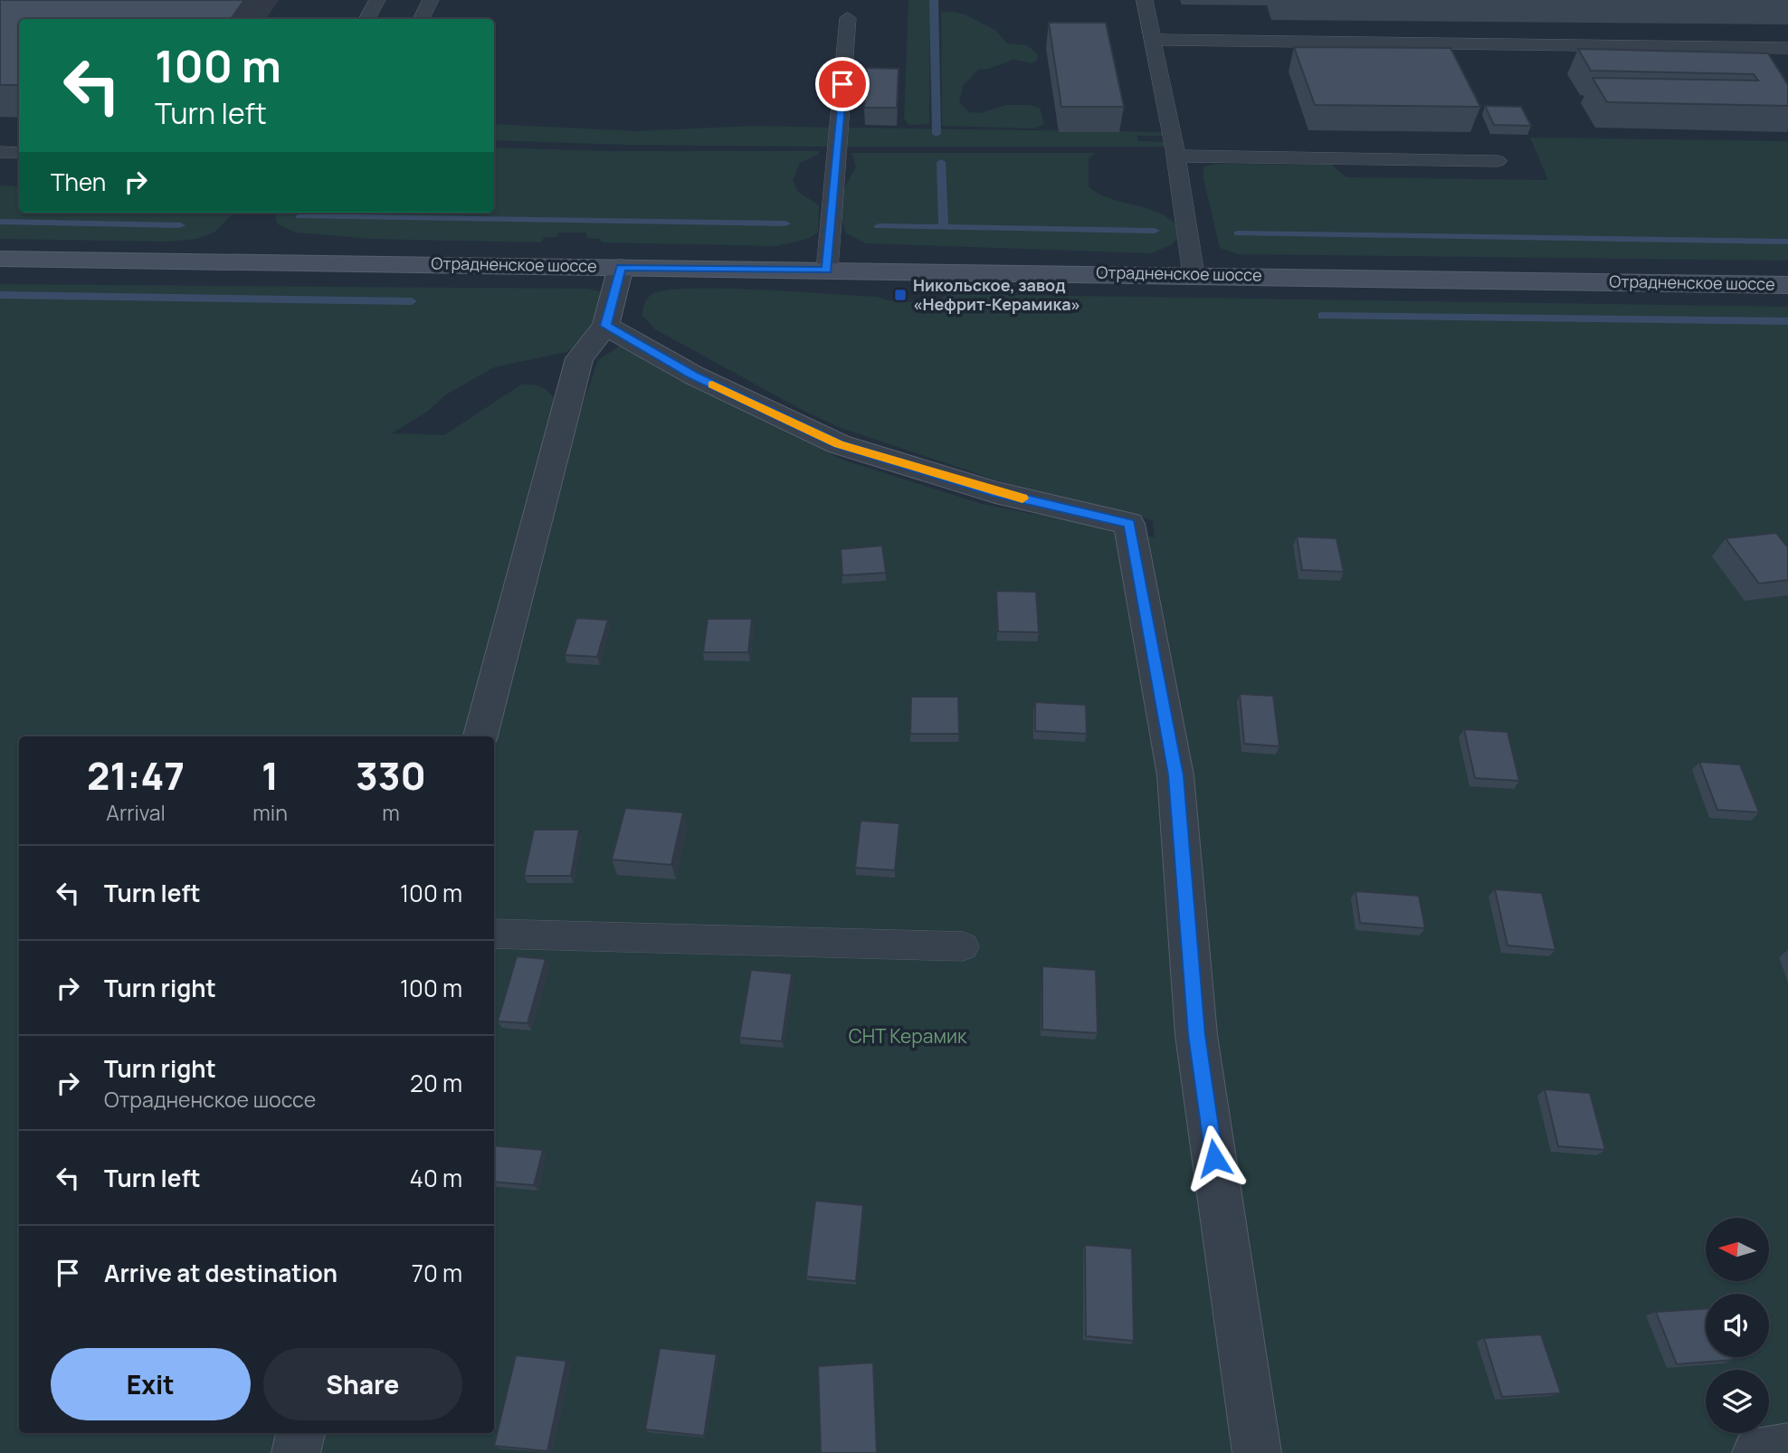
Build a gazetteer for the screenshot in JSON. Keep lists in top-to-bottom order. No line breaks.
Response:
{"streets":{"main road":["Отрадненское шоссе"]},"parks":["СНТ Керамик"],"places":{"transit":["Никольское, завод «Нефрит-Керамика»"]},"north":"left","page":{"turn":["100 m","Turn left"],"then":"Then","eta":["21:47","Arrival","1","min","330","m"],"list":[{"name":"Turn left","value":"100 m"},{"name":"Turn right","value":"100 m"},{"name":"Turn right","note":"Отрадненское шоссе","value":"20 m"},{"name":"Turn left","value":"40 m"},{"name":"Arrive at destination","value":"70 m"}],"buttons":["Exit","Share"]}}
